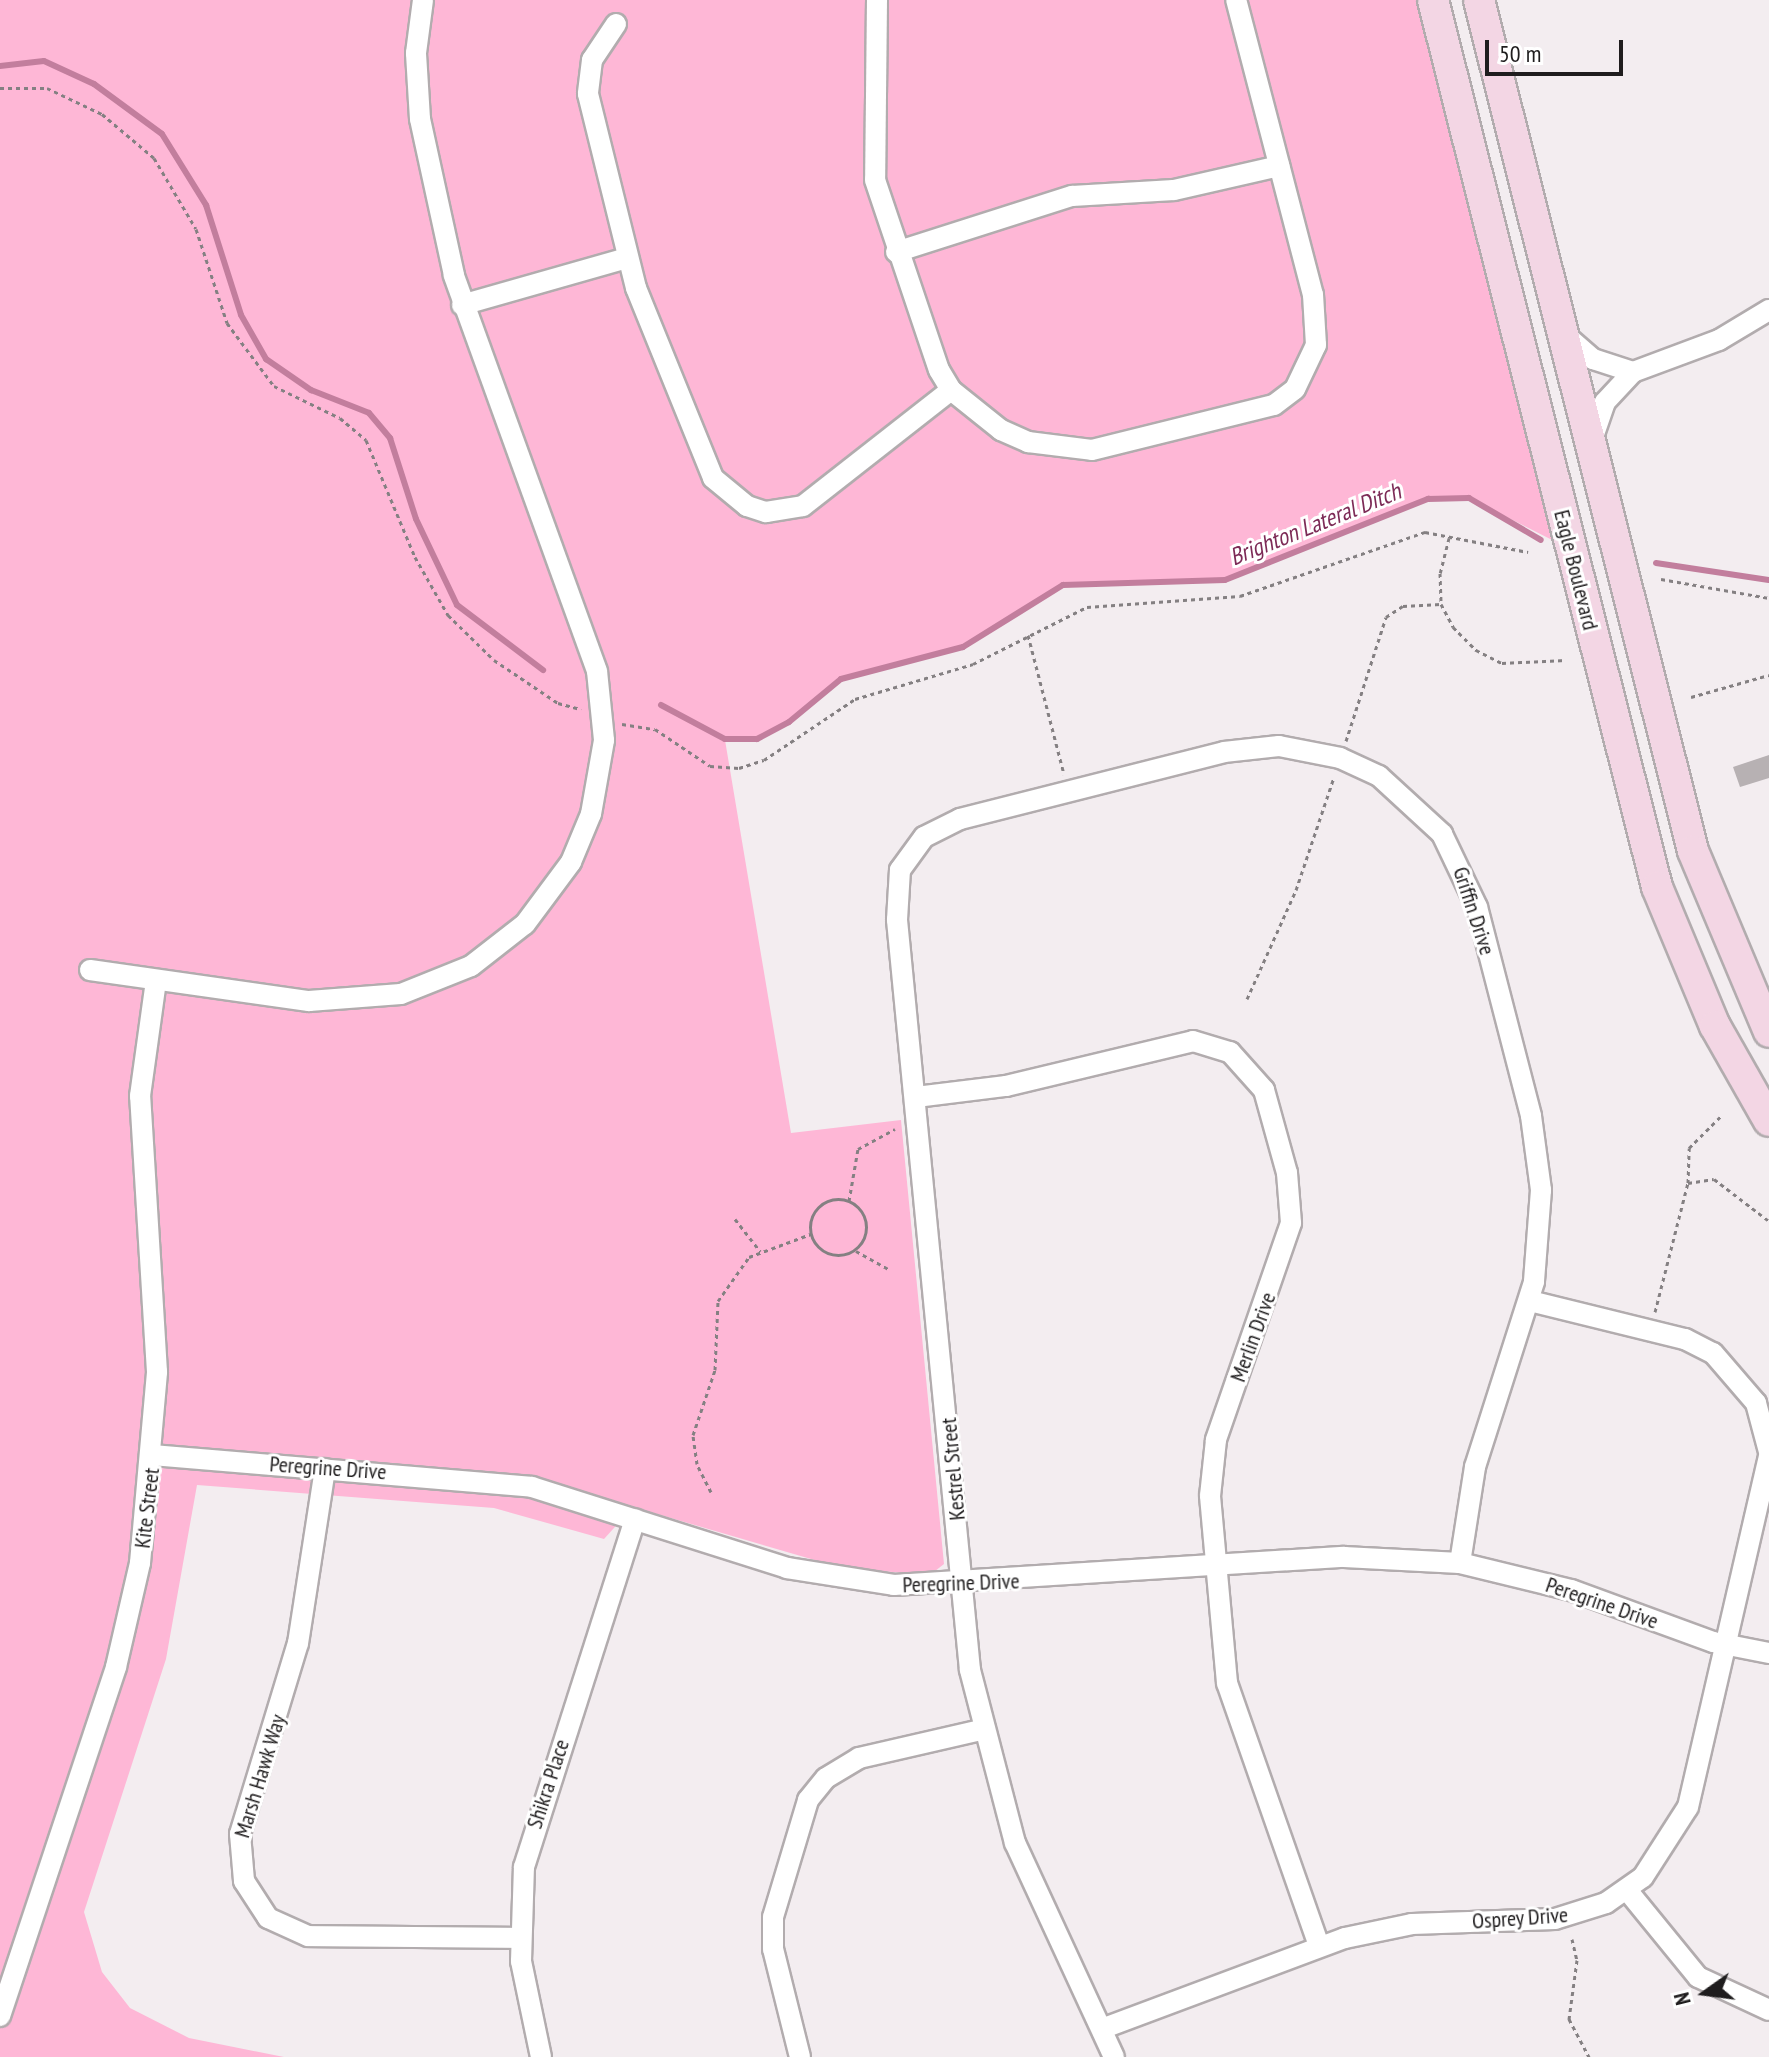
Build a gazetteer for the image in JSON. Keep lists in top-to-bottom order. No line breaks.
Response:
{"streets":{"street":["Eagle Boulevard","Griffin Drive","Merlin Drive","Peregrine Drive","Kestrel Street","Kite Street","Marsh Hawk Way","Shikra Place","Osprey Drive"]},"crossings":[["Griffin Drive","Peregrine Drive"],["Griffin Drive","Kestrel Street"],["Griffin Drive","Osprey Drive"],["Merlin Drive","Peregrine Drive"],["Merlin Drive","Kestrel Street"],["Merlin Drive","Osprey Drive"],["Peregrine Drive","Kestrel Street"],["Peregrine Drive","Kite Street"],["Peregrine Drive","Marsh Hawk Way"],["Peregrine Drive","Shikra Place"],["Peregrine Drive","Osprey Drive"],["Kestrel Street","Osprey Drive"],["Marsh Hawk Way","Shikra Place"]],"water":["Brighton Lateral Ditch"],"scale_bar":"50 m","north":"left"}
